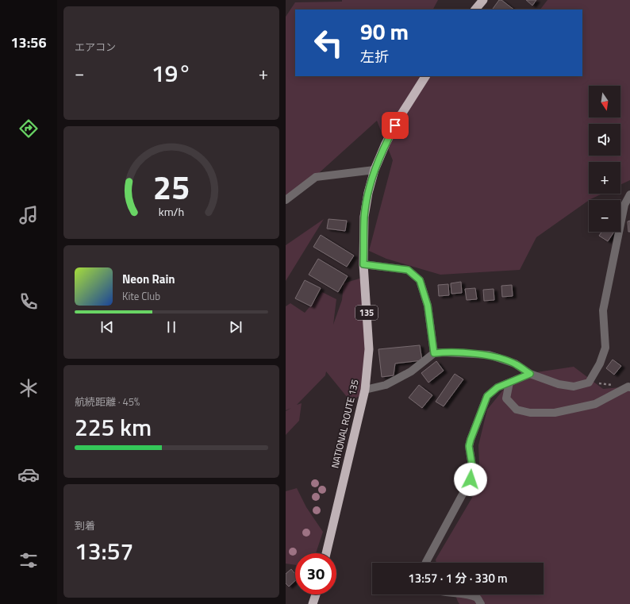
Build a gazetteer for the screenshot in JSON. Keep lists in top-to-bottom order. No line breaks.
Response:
{"streets":{"highway":["135","NATIONAL ROUTE 135"]},"north":"bottom","page":{"tabs":"13:56","tile":["エアコン",["航続距離 · 45%","225 km"],["到着","13:57"]],"turn":["90 m","左折"],"heat":["−","19°","+"],"map_buttons":["+","−"],"song":["Neon Rain","Kite Club"],"limit":"30","trip":"13:57 · 1 分 · 330 m","gauge":["25","km/h"]}}
